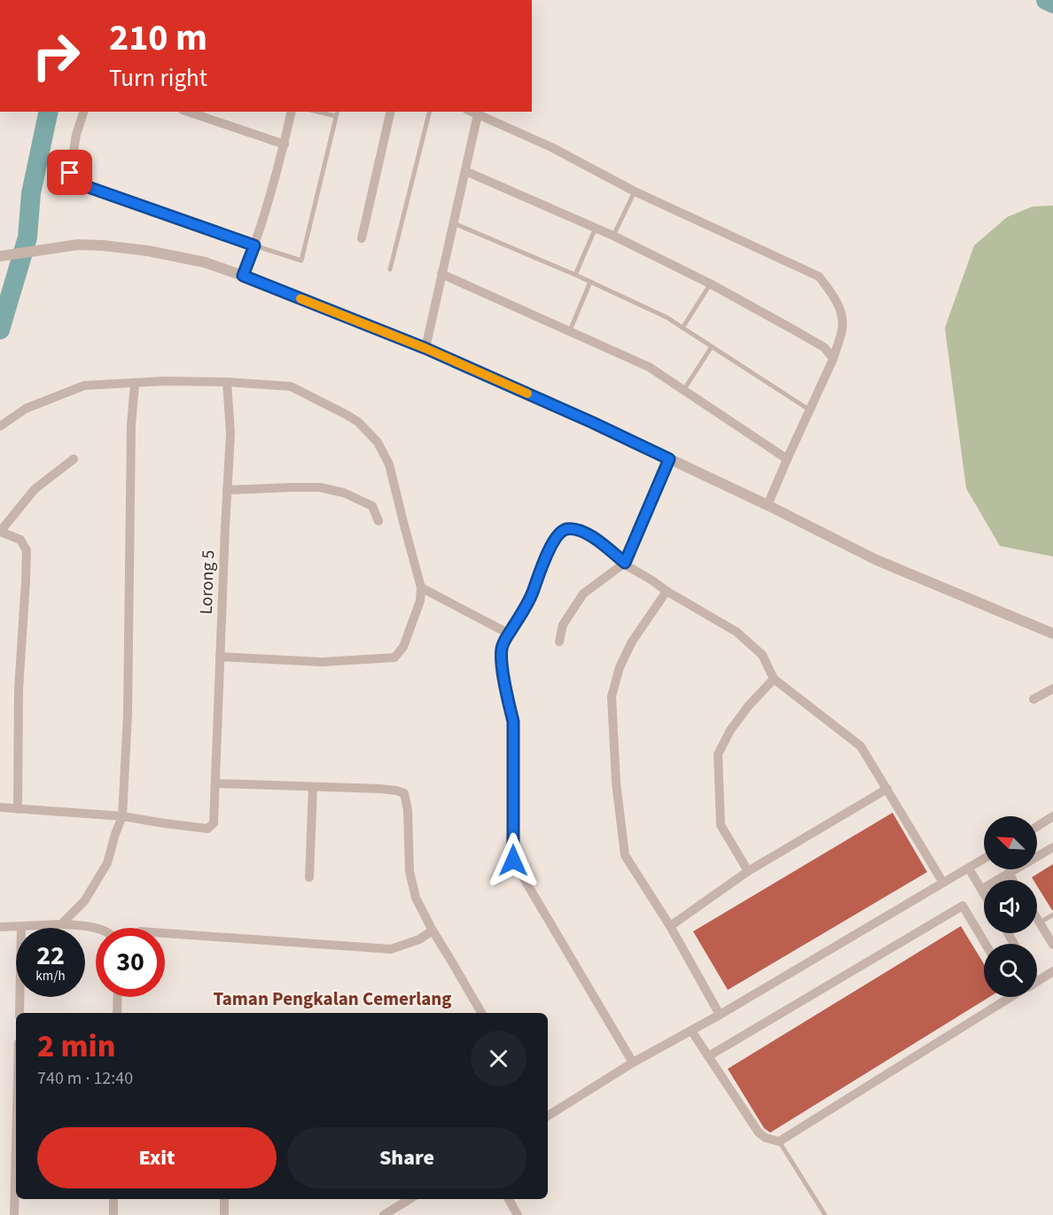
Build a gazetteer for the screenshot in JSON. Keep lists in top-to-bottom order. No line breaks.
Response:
{"streets":{"street":["Lorong 5"]},"districts":["Taman Pengkalan Cemerlang"],"north":"top left","page":{"turn":["210 m","Turn right"],"speed":"22 km/h","limit":"30","heading":["2 min","740 m · 12:40"],"buttons":["Exit","Share"]}}
